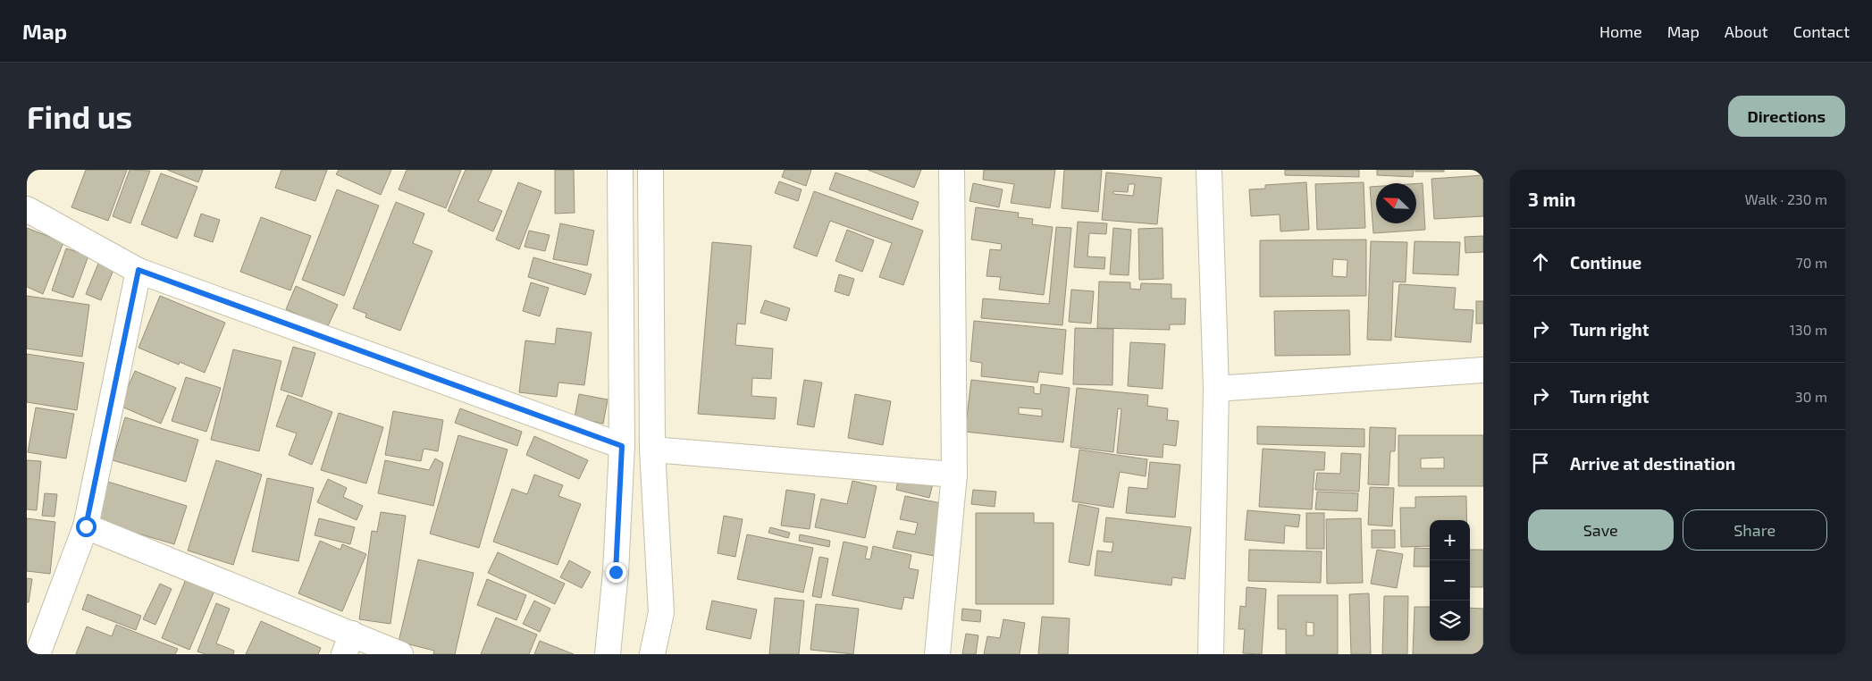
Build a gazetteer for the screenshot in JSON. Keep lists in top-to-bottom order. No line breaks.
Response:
{"north":"top left","page":{"header":"Map","nav":["Home","Map","About","Contact"],"buttons":["Directions",["Save","Share"]],"title":"Find us","heading":["3 min","Walk · 230 m"],"list":[["Continue","70 m"],["Turn right","130 m"],["Turn right","30 m"],"Arrive at destination"],"map_buttons":["+","−"]}}
